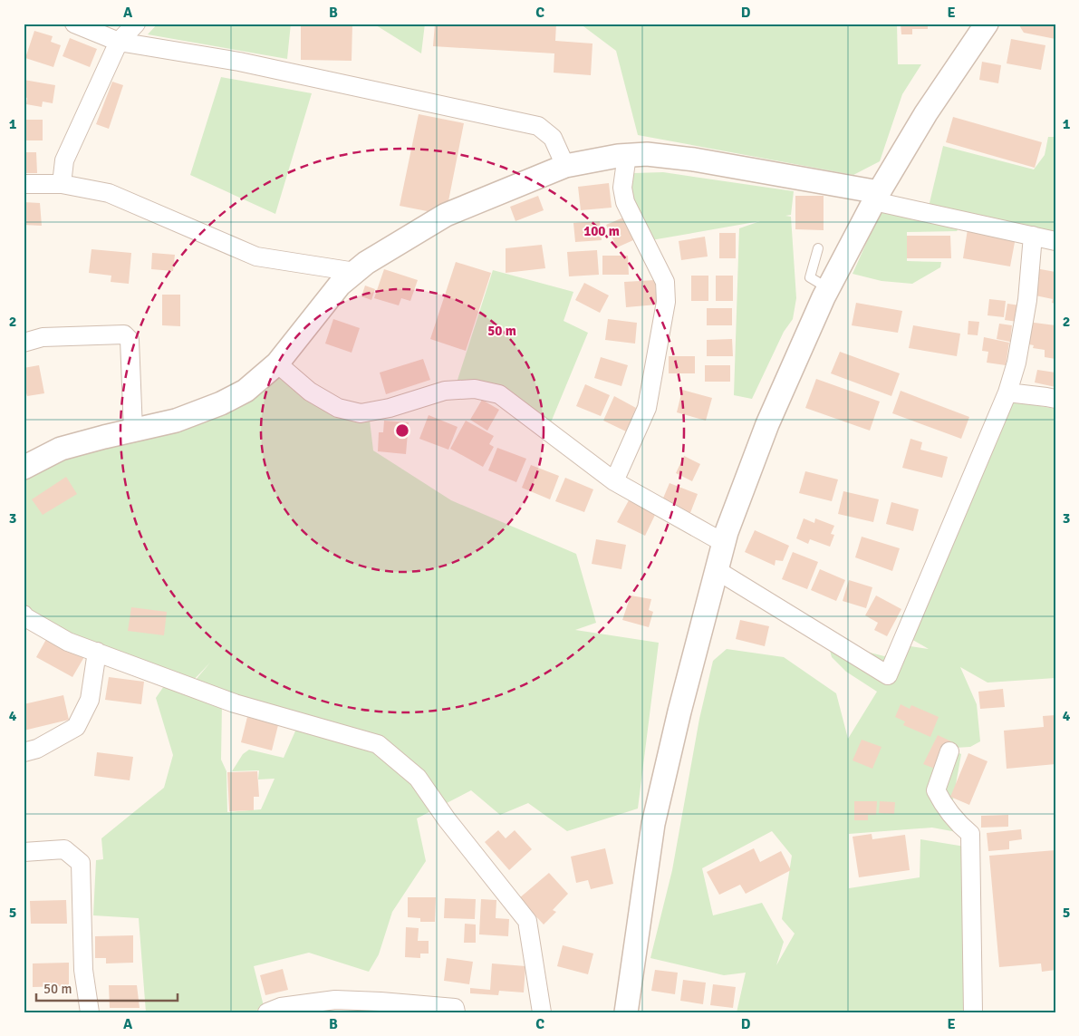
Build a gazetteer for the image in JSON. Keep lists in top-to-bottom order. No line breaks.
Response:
{"scale_bar":"50 m","grid":{"columns":["A","B","C","D","E"],"rows":["1","2","3","4","5"]},"rings":["100 m","50 m"]}
